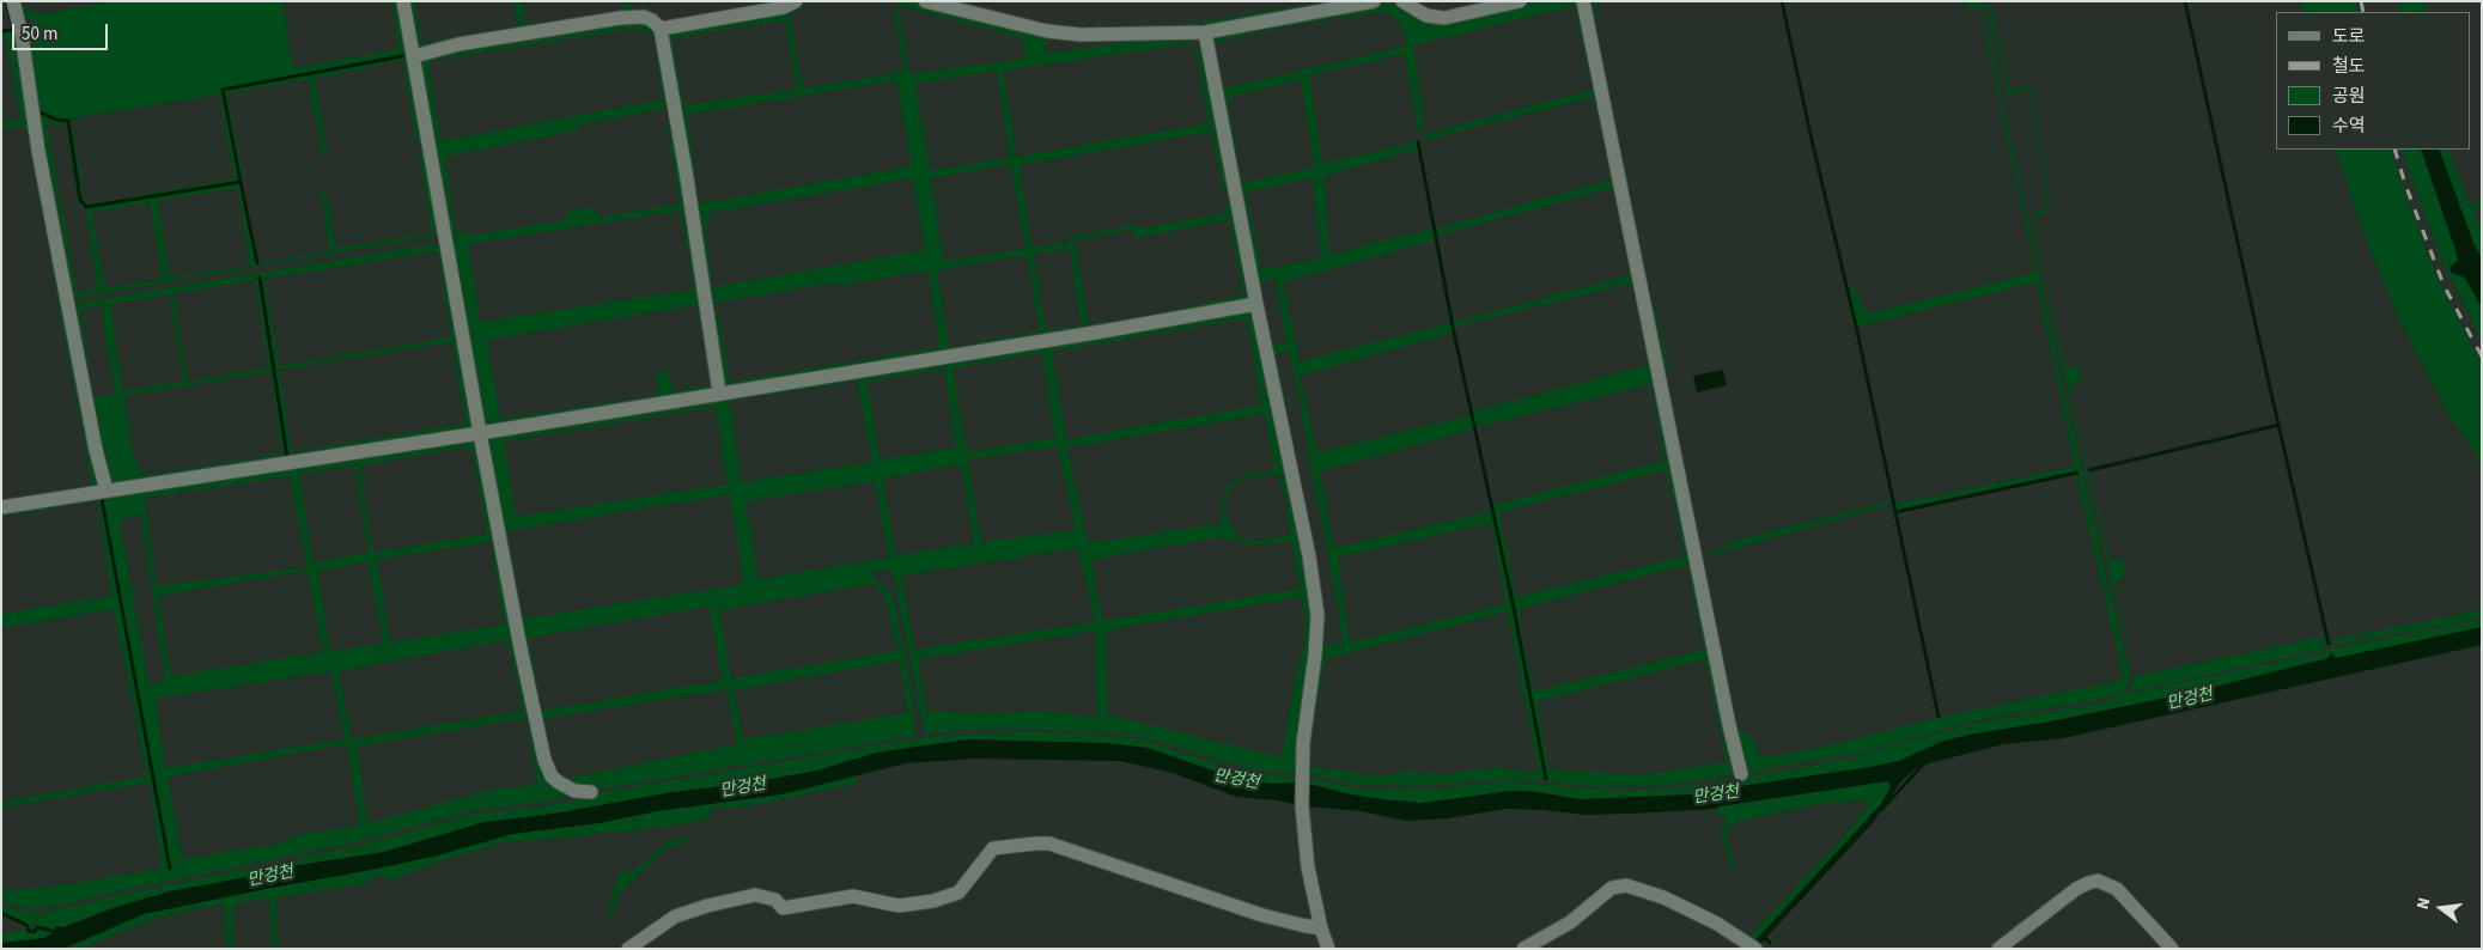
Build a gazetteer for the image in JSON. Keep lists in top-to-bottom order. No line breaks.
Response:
{"water":["만겅천"],"legend":["도로","철도","공원","수역"],"scale_bar":"50 m","north":"left"}
